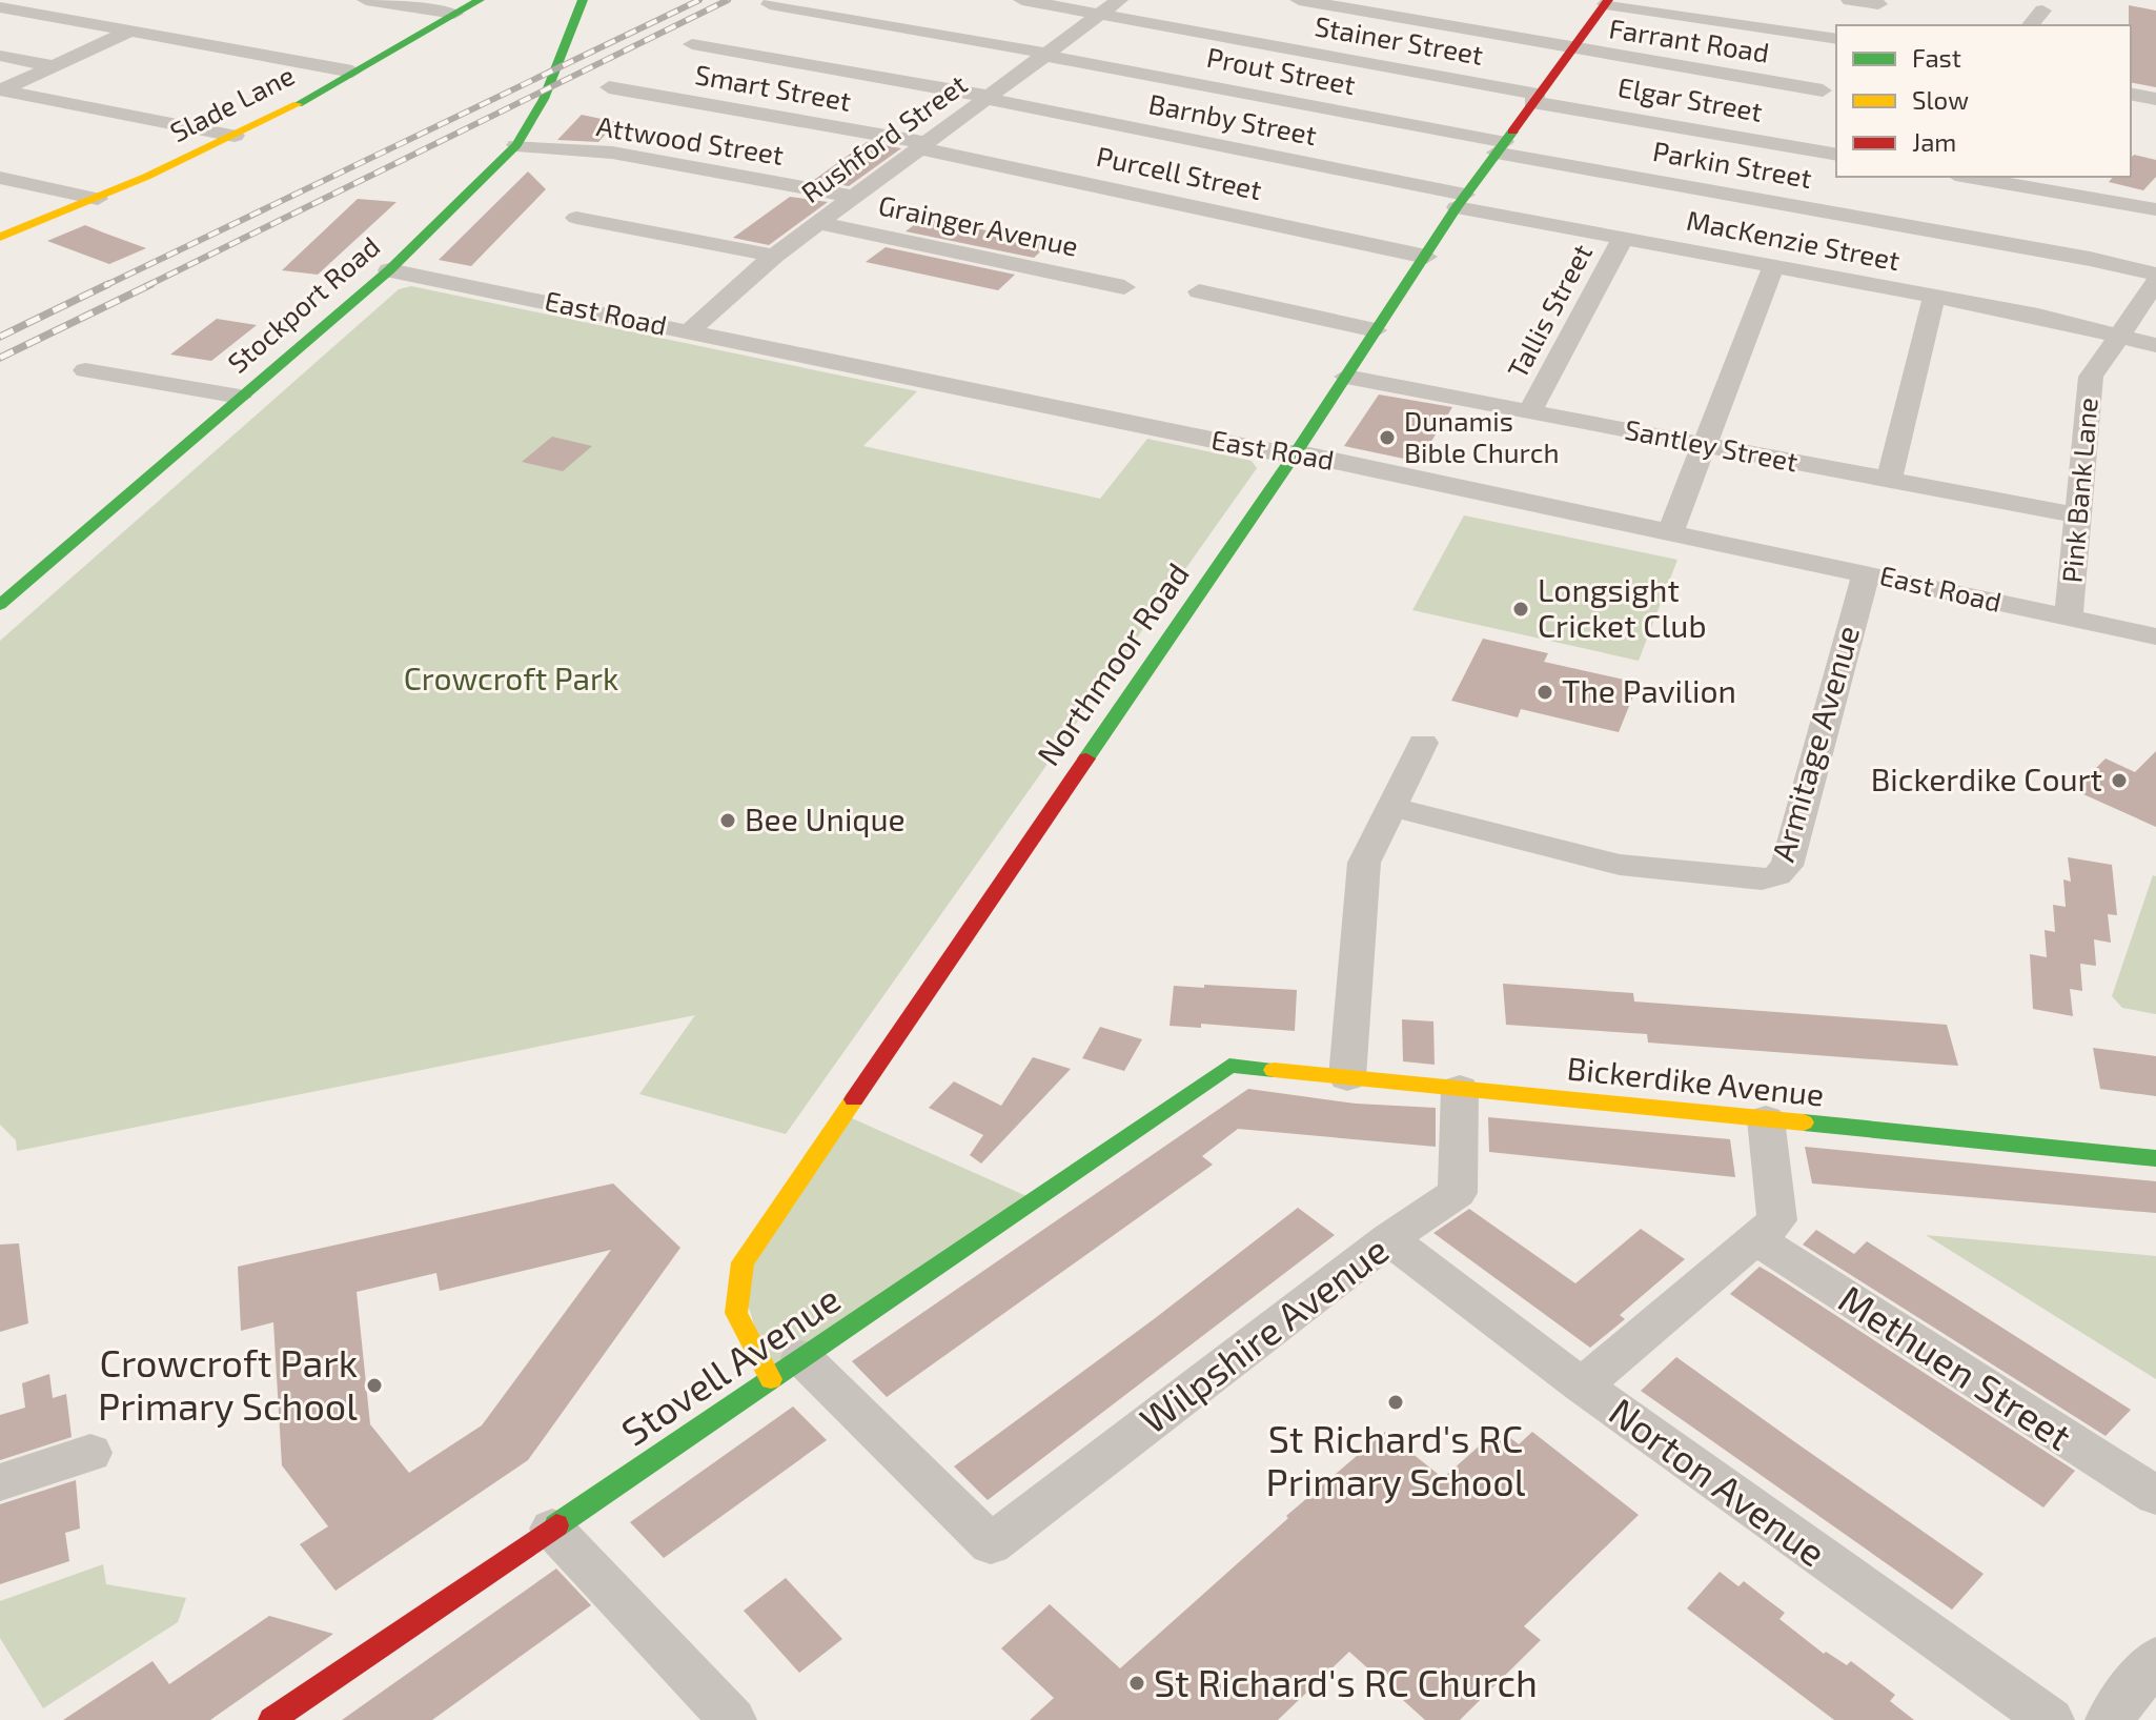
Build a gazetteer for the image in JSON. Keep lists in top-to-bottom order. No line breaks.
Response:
{"streets":{"main road":["Slade Lane","Stockport Road","Northmoor Road","Bickerdike Avenue","Stovell Avenue"],"street":["Stainer Street","Farrant Road","Prout Street","Smart Street","Elgar Street","Barnby Street","Rushford Street","Attwood Street","Parkin Street","Purcell Street","Grainger Avenue","MacKenzie Street","Tallis Street","East Road","Santley Street","Pink Bank Lane","Armitage Avenue","Wilpshire Avenue","Methuen Street","Norton Avenue"]},"crossings":[["Stainer Street","Elgar Street"],["Stainer Street","Rushford Street"],["Stainer Street","Northmoor Road"],["Farrant Road","Northmoor Road"],["Prout Street","Rushford Street"],["Prout Street","Parkin Street"],["Prout Street","Northmoor Road"],["Smart Street","Rushford Street"],["Smart Street","Purcell Street"],["Elgar Street","Northmoor Road"],["Barnby Street","Rushford Street"],["Barnby Street","MacKenzie Street"],["Barnby Street","Northmoor Road"],["Rushford Street","Attwood Street"],["Rushford Street","Purcell Street"],["Rushford Street","Grainger Avenue"],["Rushford Street","East Road"],["Attwood Street","Stockport Road"],["Parkin Street","Northmoor Road"],["Purcell Street","Northmoor Road"],["MacKenzie Street","Tallis Street"],["MacKenzie Street","Pink Bank Lane"],["MacKenzie Street","Northmoor Road"],["Stockport Road","East Road"],["Tallis Street","Santley Street"],["East Road","Pink Bank Lane"],["East Road","Northmoor Road"],["East Road","Armitage Avenue"],["Santley Street","Pink Bank Lane"],["Santley Street","Northmoor Road"],["Northmoor Road","Wilpshire Avenue"],["Northmoor Road","Stovell Avenue"],["Bickerdike Avenue","Wilpshire Avenue"],["Bickerdike Avenue","Stovell Avenue"],["Wilpshire Avenue","Stovell Avenue"],["Wilpshire Avenue","Norton Avenue"]],"parks":["Crowcroft Park"],"places":["Dunamis Bible Church","Longsight Cricket Club","The Pavilion","Bickerdike Court","Bee Unique","Crowcroft Park Primary School","St Richard's RC Primary School","St Richard's RC Church"],"legend":["Fast","Slow","Jam"]}
